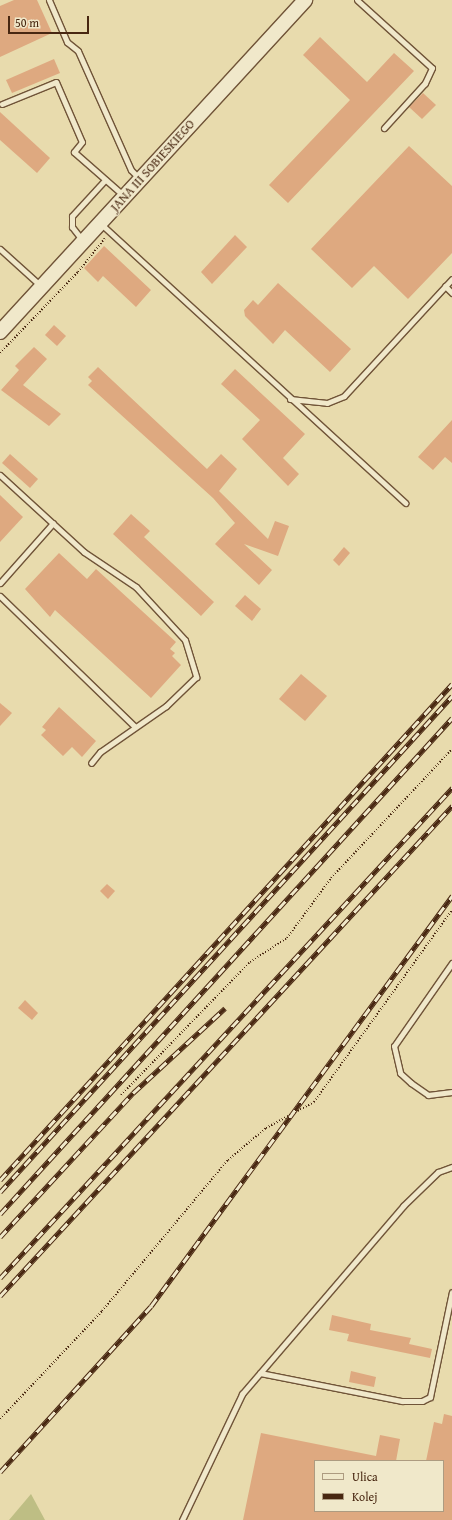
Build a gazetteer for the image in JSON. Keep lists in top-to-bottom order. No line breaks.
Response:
{"streets":{"main road":["JANA III SOBIESKIEGO"]},"legend":["Ulica","Kolej"],"scale_bar":"50 m"}
